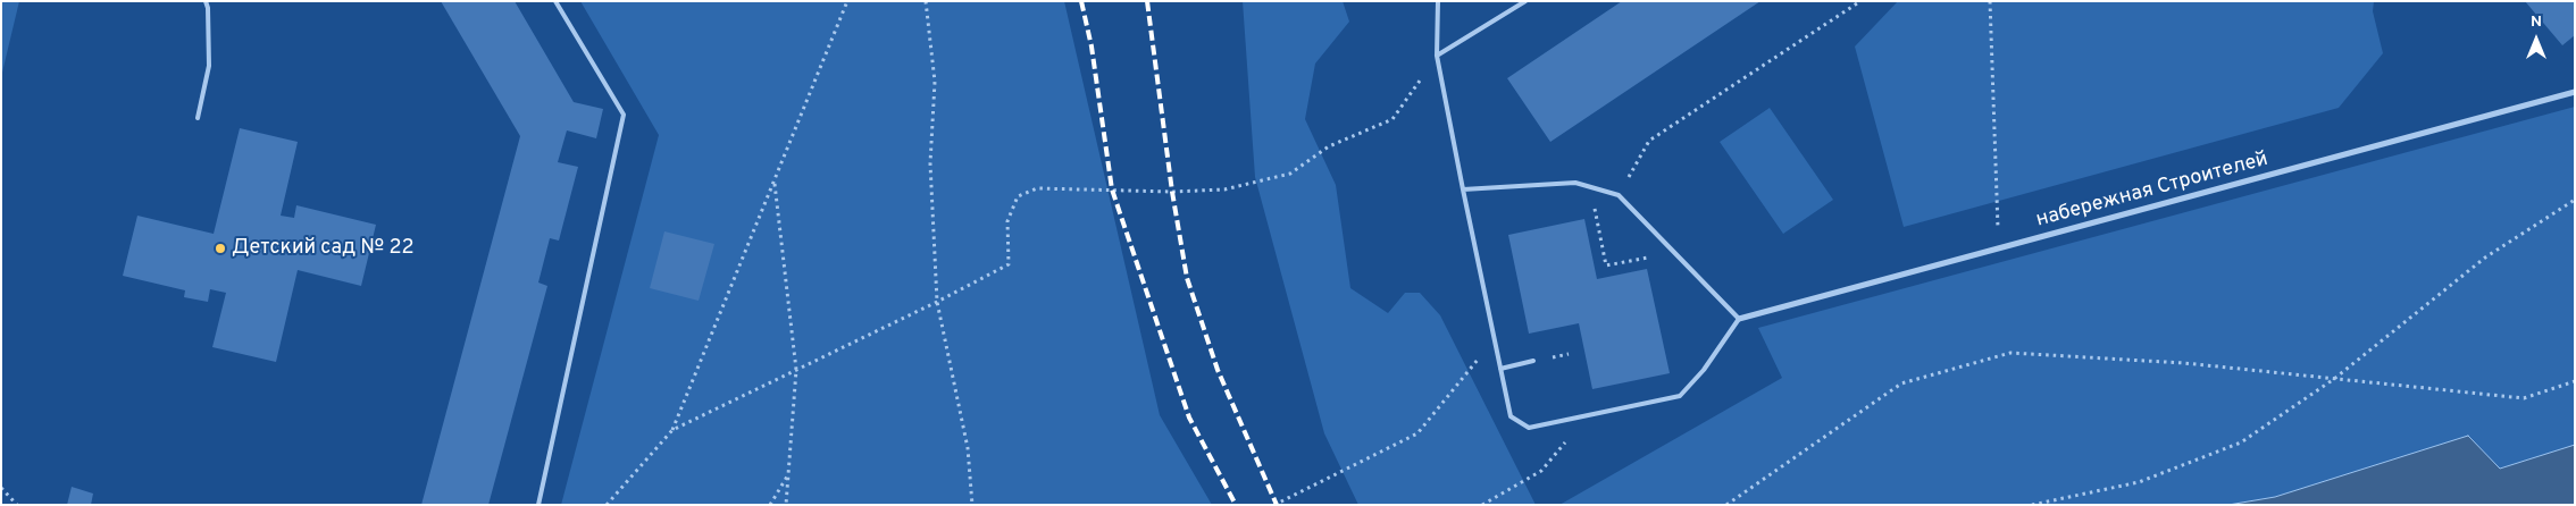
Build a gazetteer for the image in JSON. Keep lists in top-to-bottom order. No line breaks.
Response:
{"streets":{"street":["набережная Строителей"]},"places":["Детский сад № 22"],"north":"top"}
